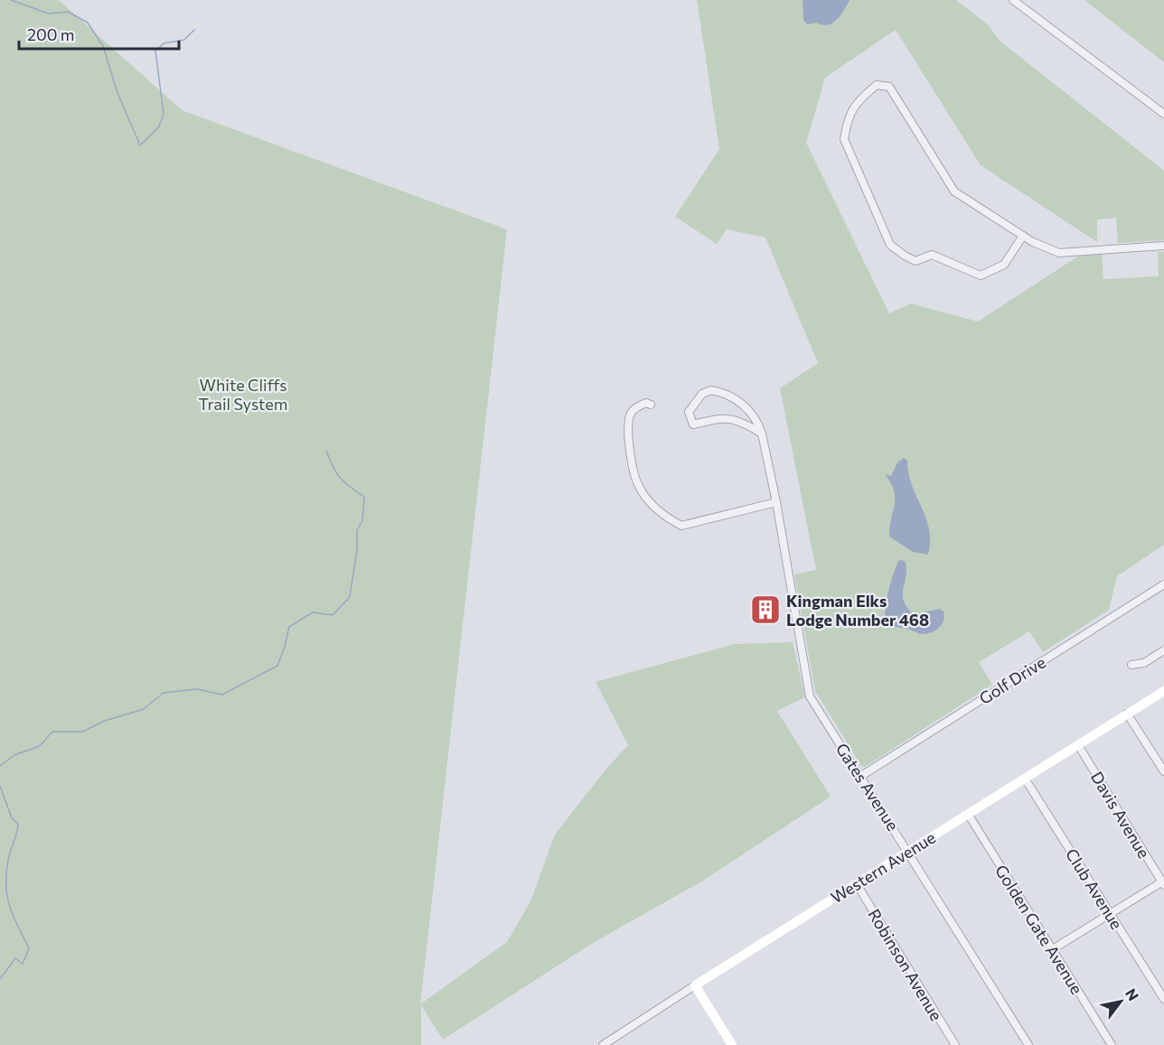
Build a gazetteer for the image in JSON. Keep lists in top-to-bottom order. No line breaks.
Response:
{"streets":{"street":["Golf Drive","Gates Avenue","Davis Avenue","Western Avenue","Club Avenue","Golden Gate Avenue","Robinson Avenue"]},"crossings":[["Golf Drive","Gates Avenue"],["Gates Avenue","Western Avenue"],["Davis Avenue","Western Avenue"],["Western Avenue","Club Avenue"],["Western Avenue","Golden Gate Avenue"],["Western Avenue","Robinson Avenue"]],"parks":["White Cliffs Trail System"],"places":{"building":["Kingman Elks Lodge Number 468"]},"scale_bar":"200 m","north":"top right"}
